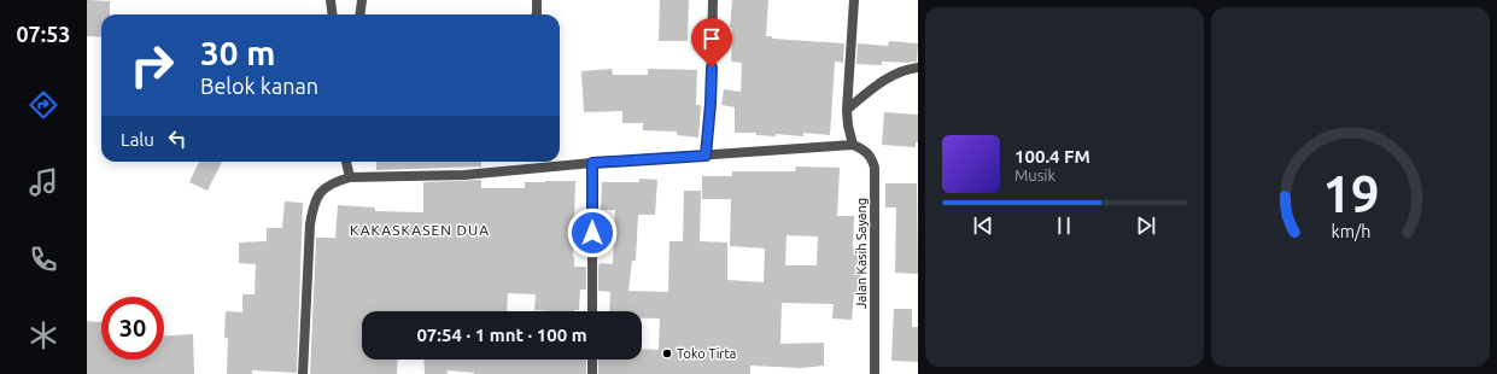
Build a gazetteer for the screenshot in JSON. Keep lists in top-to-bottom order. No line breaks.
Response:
{"streets":{"street":["Jalan Kasih Sayang"]},"districts":["KAKASKASEN DUA"],"places":["Toko Tirta"],"page":{"tabs":"07:53","turn":["30 m","Belok kanan"],"then":"Lalu","song":["100.4 FM","Musik"],"limit":"30","trip":"07:54 · 1 mnt · 100 m","gauge":["19","km/h"]}}
